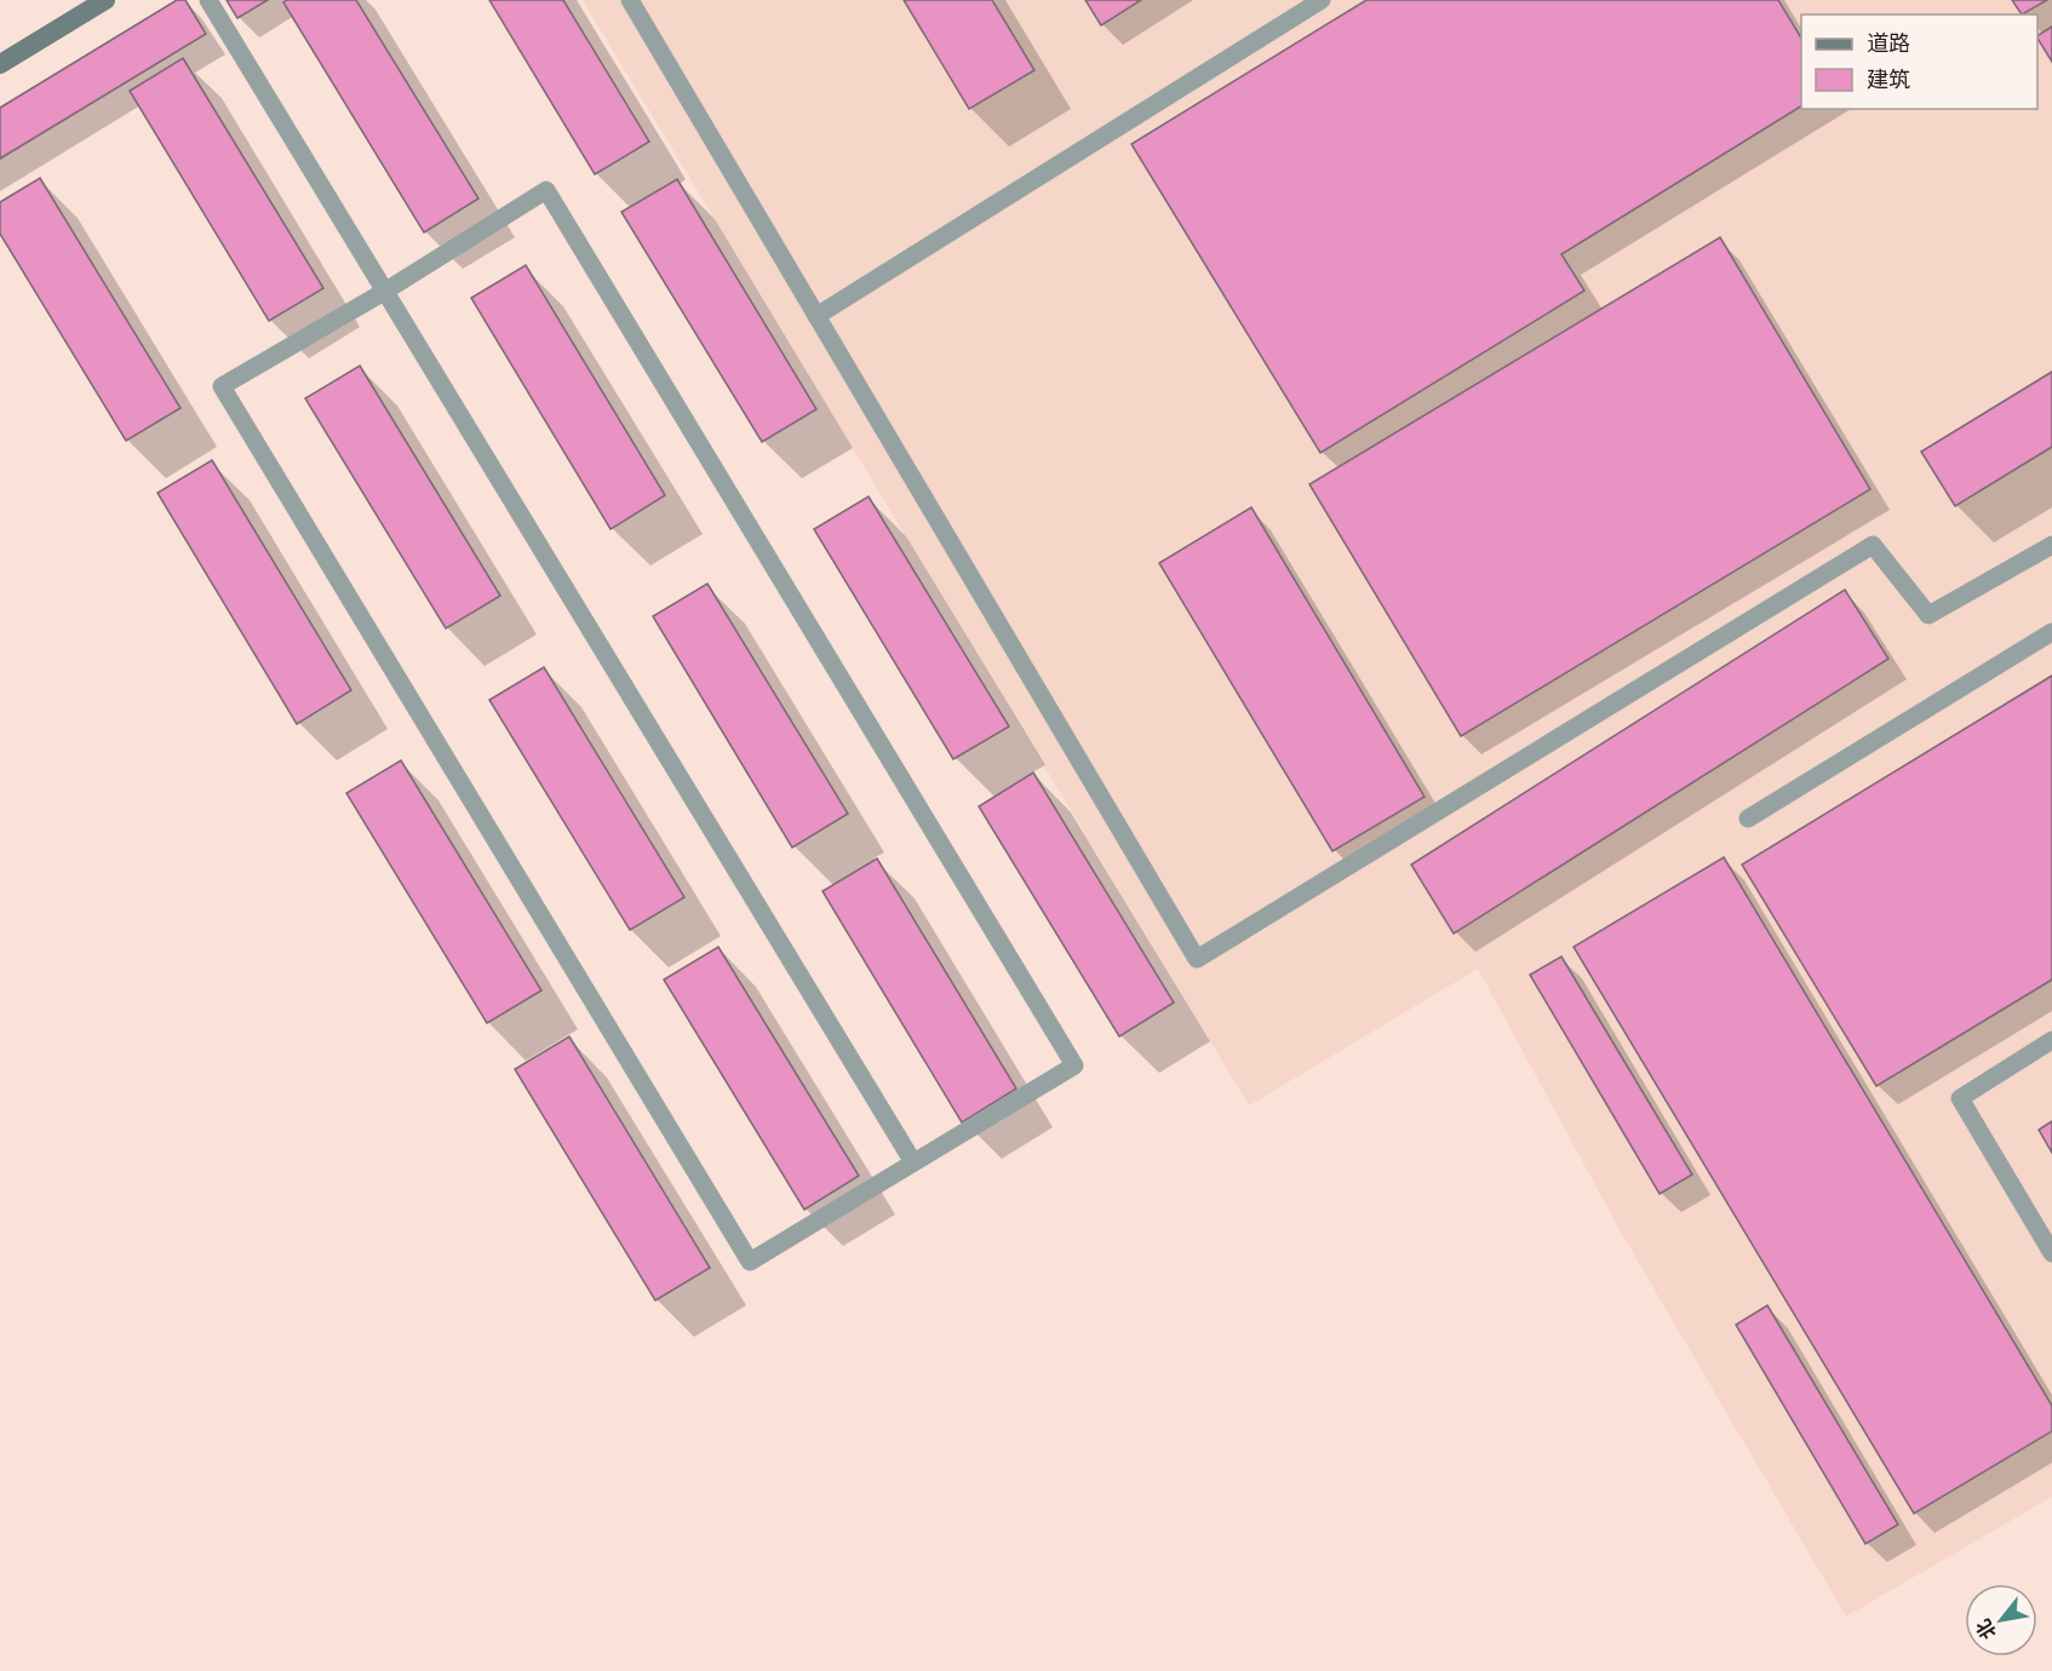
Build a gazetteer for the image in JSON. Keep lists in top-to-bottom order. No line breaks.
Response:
{"legend":["道路","建筑"],"north":"bottom left"}
